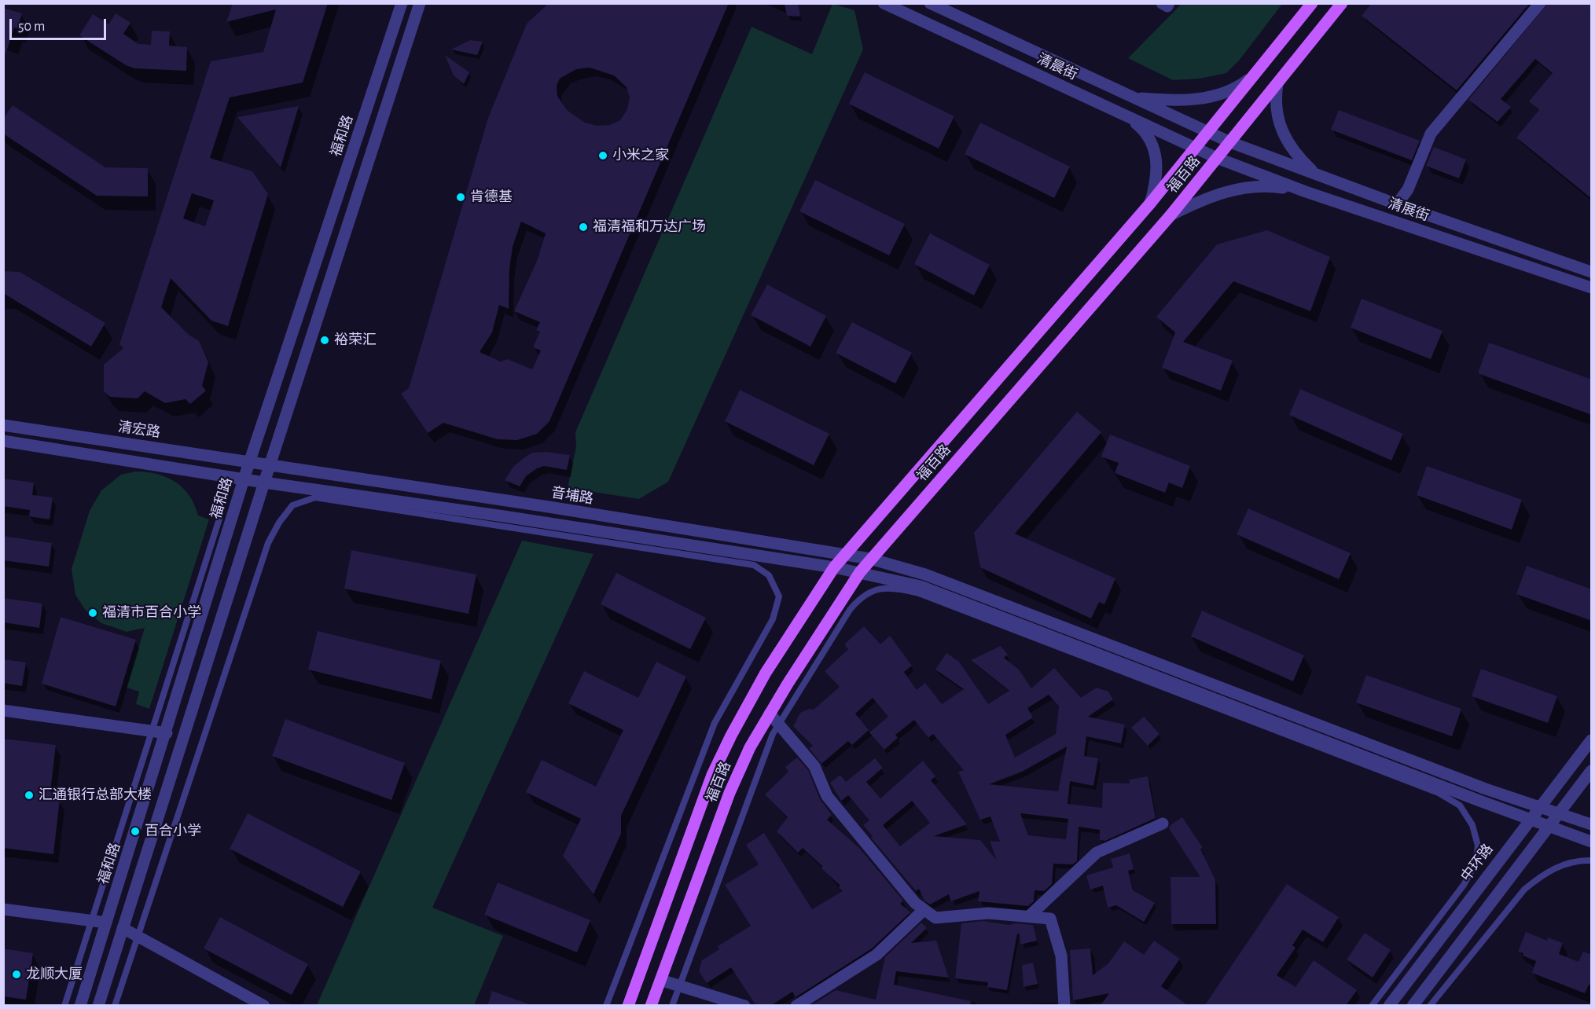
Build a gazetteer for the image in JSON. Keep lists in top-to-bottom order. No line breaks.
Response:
{"streets":{"main road":["福百路"],"street":["清晨街","福和路","清展街","清宏路","音埔路","中环路"]},"crossings":[["清晨街","福百路"],["清晨街","清展街"],["福和路","清宏路"],["福百路","清展街"],["福百路","音埔路"],["清宏路","音埔路"],["音埔路","中环路"]],"places":["小米之家","肯德基","福清福和万达广场","裕荣汇","福清市百合小学","汇通银行总部大楼","百合小学","龙顺大厦"],"scale_bar":"50 m"}
